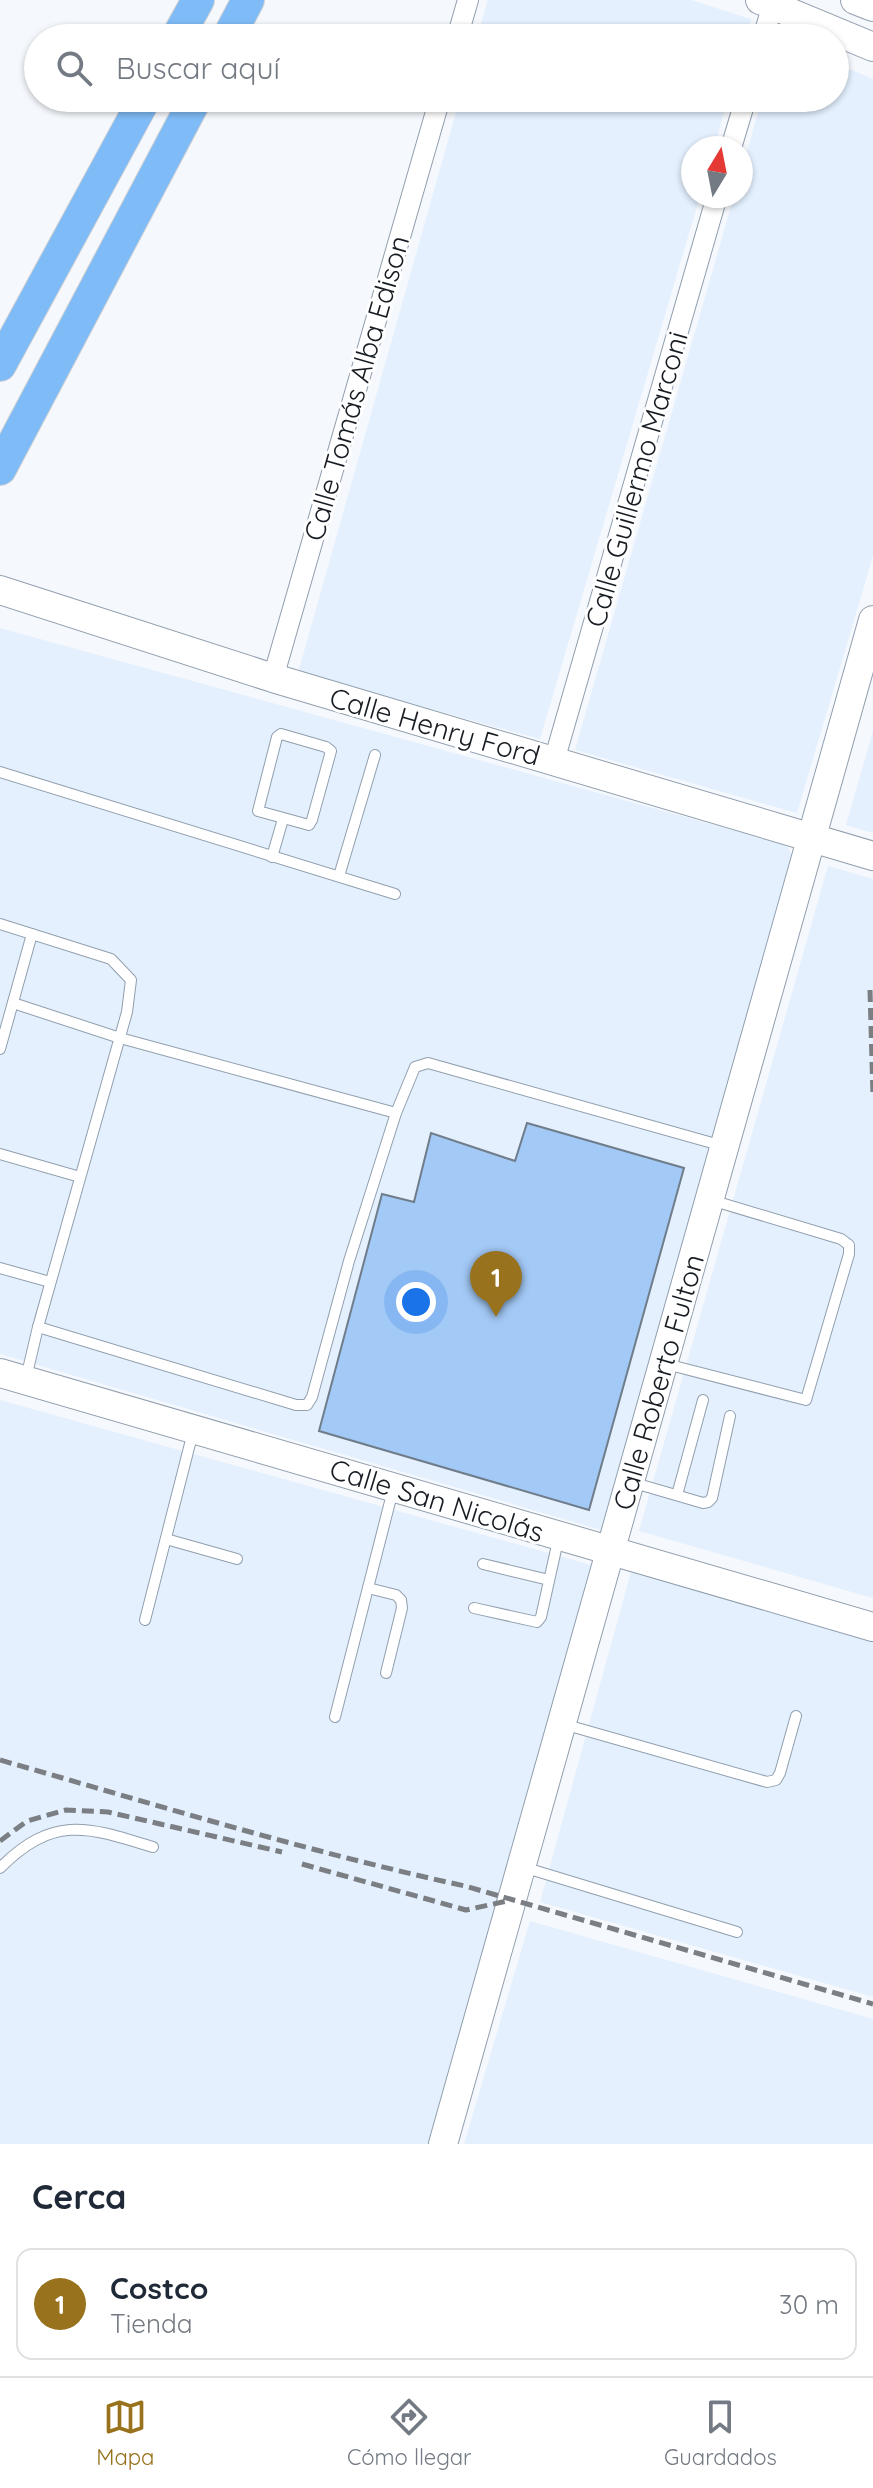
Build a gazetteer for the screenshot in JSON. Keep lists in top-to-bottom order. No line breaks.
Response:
{"streets":{"street":["Calle Tomás Alba Edison","Calle Guillermo Marconi","Calle Henry Ford","Calle Roberto Fulton","Calle San Nicolás"]},"crossings":[["Calle Tomás Alba Edison","Calle Henry Ford"],["Calle Guillermo Marconi","Calle Henry Ford"],["Calle Henry Ford","Calle Roberto Fulton"],["Calle Roberto Fulton","Calle San Nicolás"]],"north":"top","page":{"search":"Buscar aquí","pins":"1","heading":"Cerca","list":[{"mark":"1","name":"Costco","note":"Tienda","value":"30 m"}],"nav":["Mapa","Cómo llegar","Guardados"]}}
